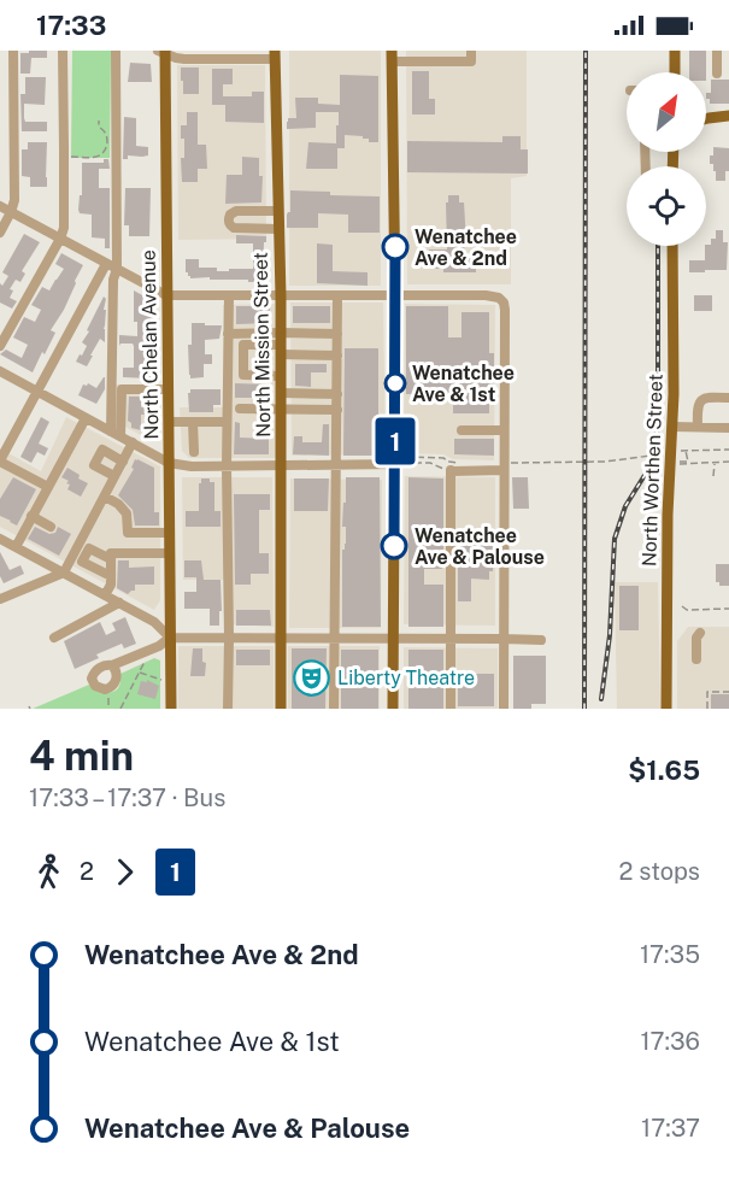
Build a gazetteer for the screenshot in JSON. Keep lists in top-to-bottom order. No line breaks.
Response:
{"streets":{"main road":["North Chelan Avenue","North Mission Street","North Worthen Street"]},"places":{"other":["Wenatchee Ave & 2nd","Wenatchee Ave & 1st","Wenatchee Ave & Palouse"],"theatre":["Liberty Theatre"]},"lines":["bus line 1"],"north":"top right","page":{"status":"17:33","on_map":"1","heading":["4 min","17:33 – 17:37 · Bus","$1.65"],"legs":["2","1","2 stops"],"list":[{"name":"Wenatchee Ave & 2nd","value":"17:35"},{"name":"Wenatchee Ave & 1st","value":"17:36"},{"name":"Wenatchee Ave & Palouse","value":"17:37"}]}}
